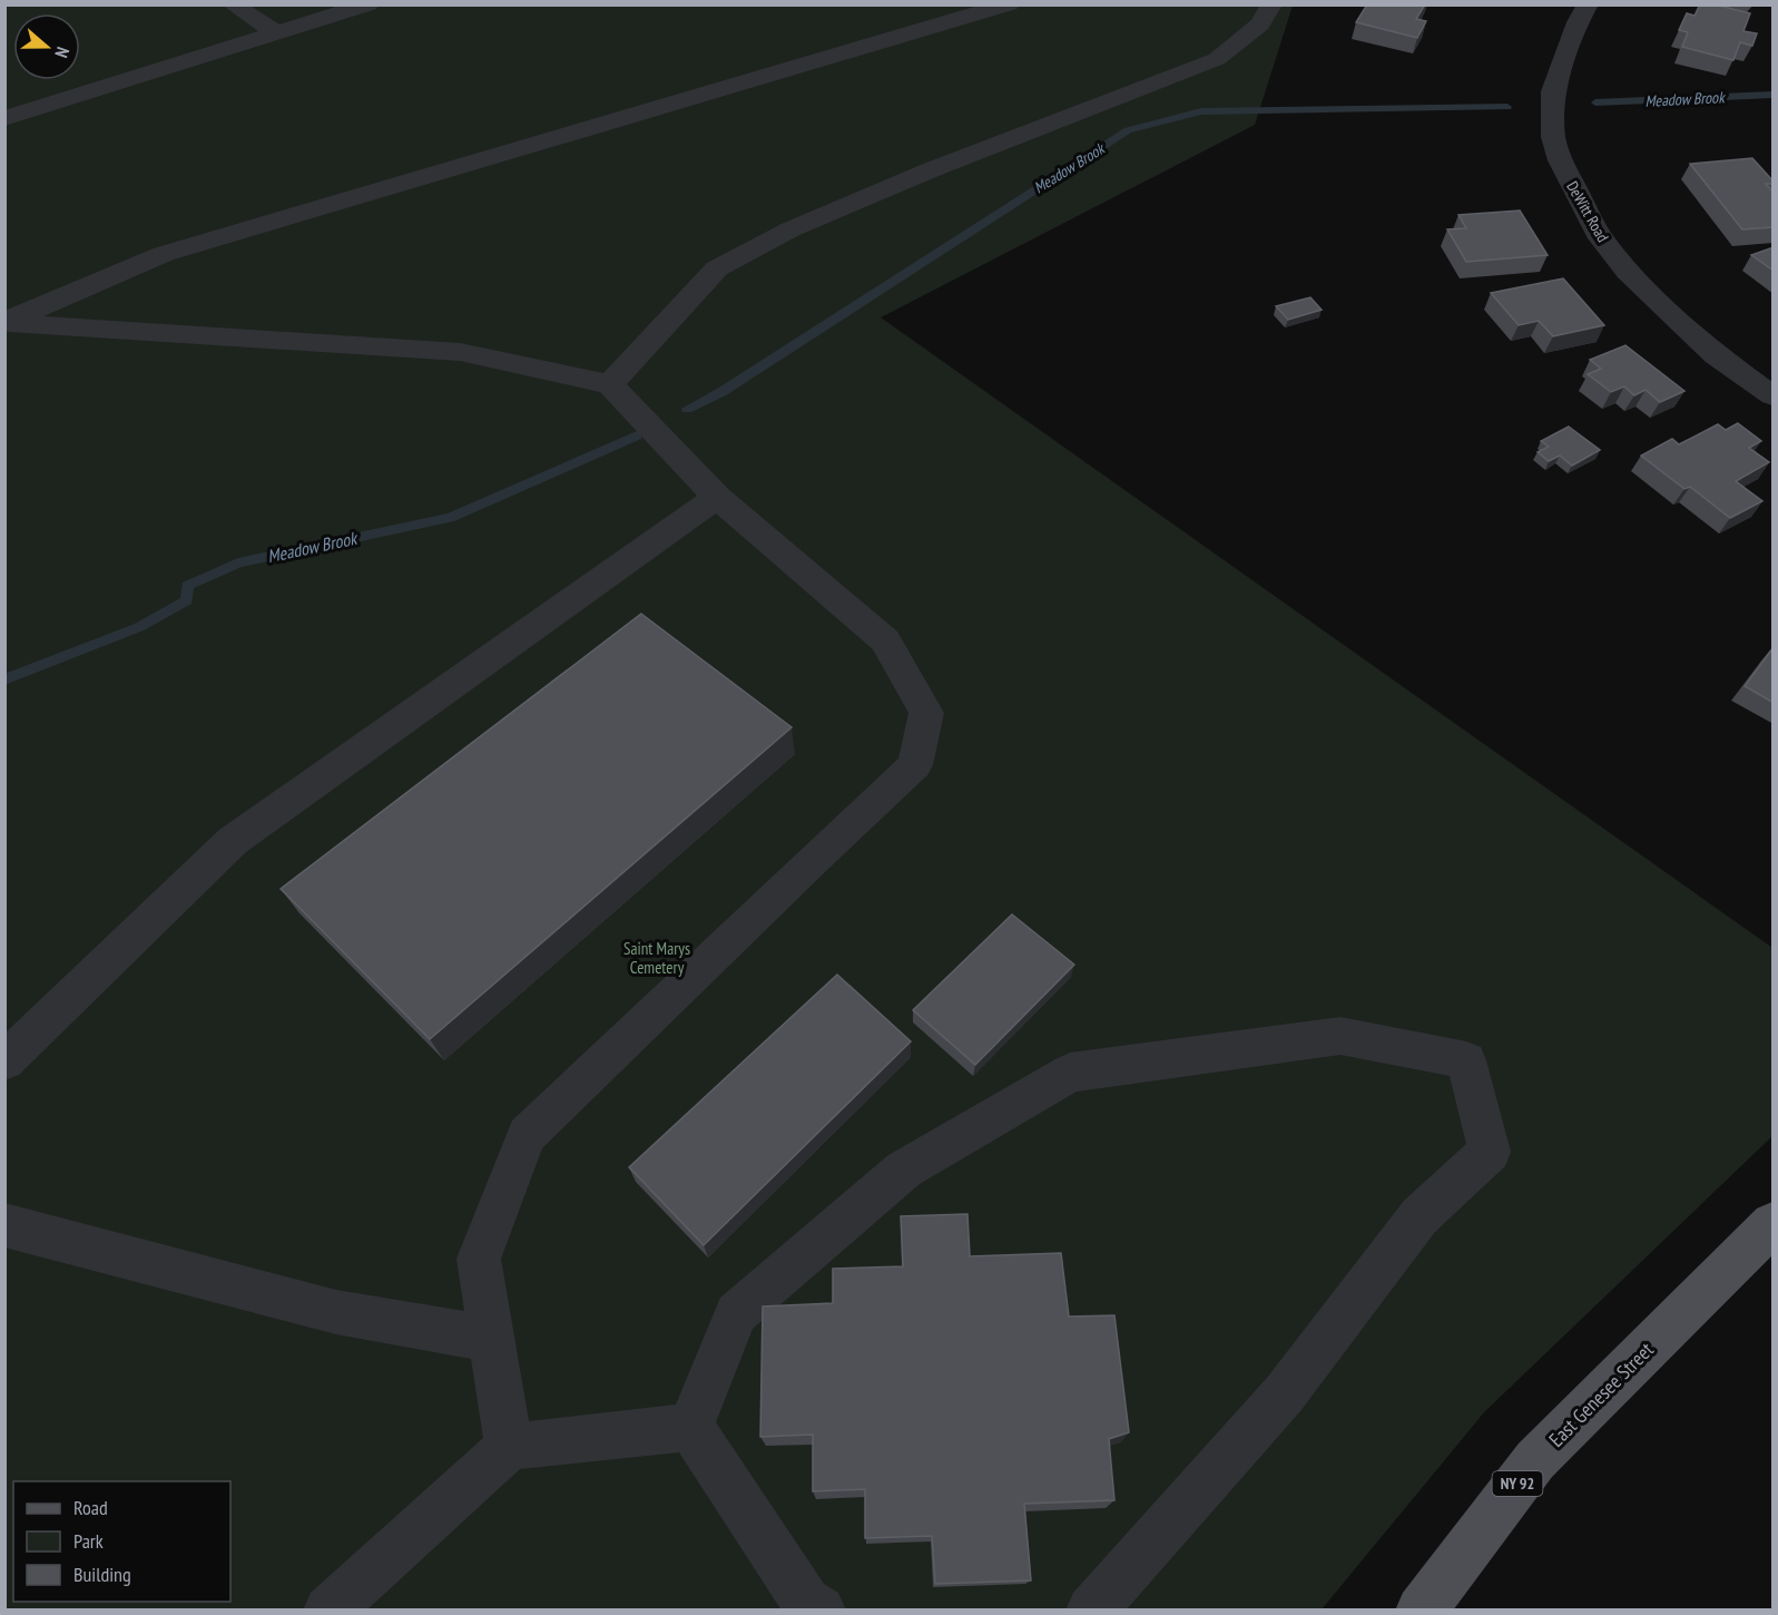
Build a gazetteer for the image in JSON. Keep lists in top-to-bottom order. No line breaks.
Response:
{"streets":{"main road":["East Genesee Street","NY 92"],"street":["DeWitt Road"]},"water":["Meadow Brook"],"parks":["Saint Marys Cemetery"],"legend":["Road","Park","Building"],"north":"right"}
